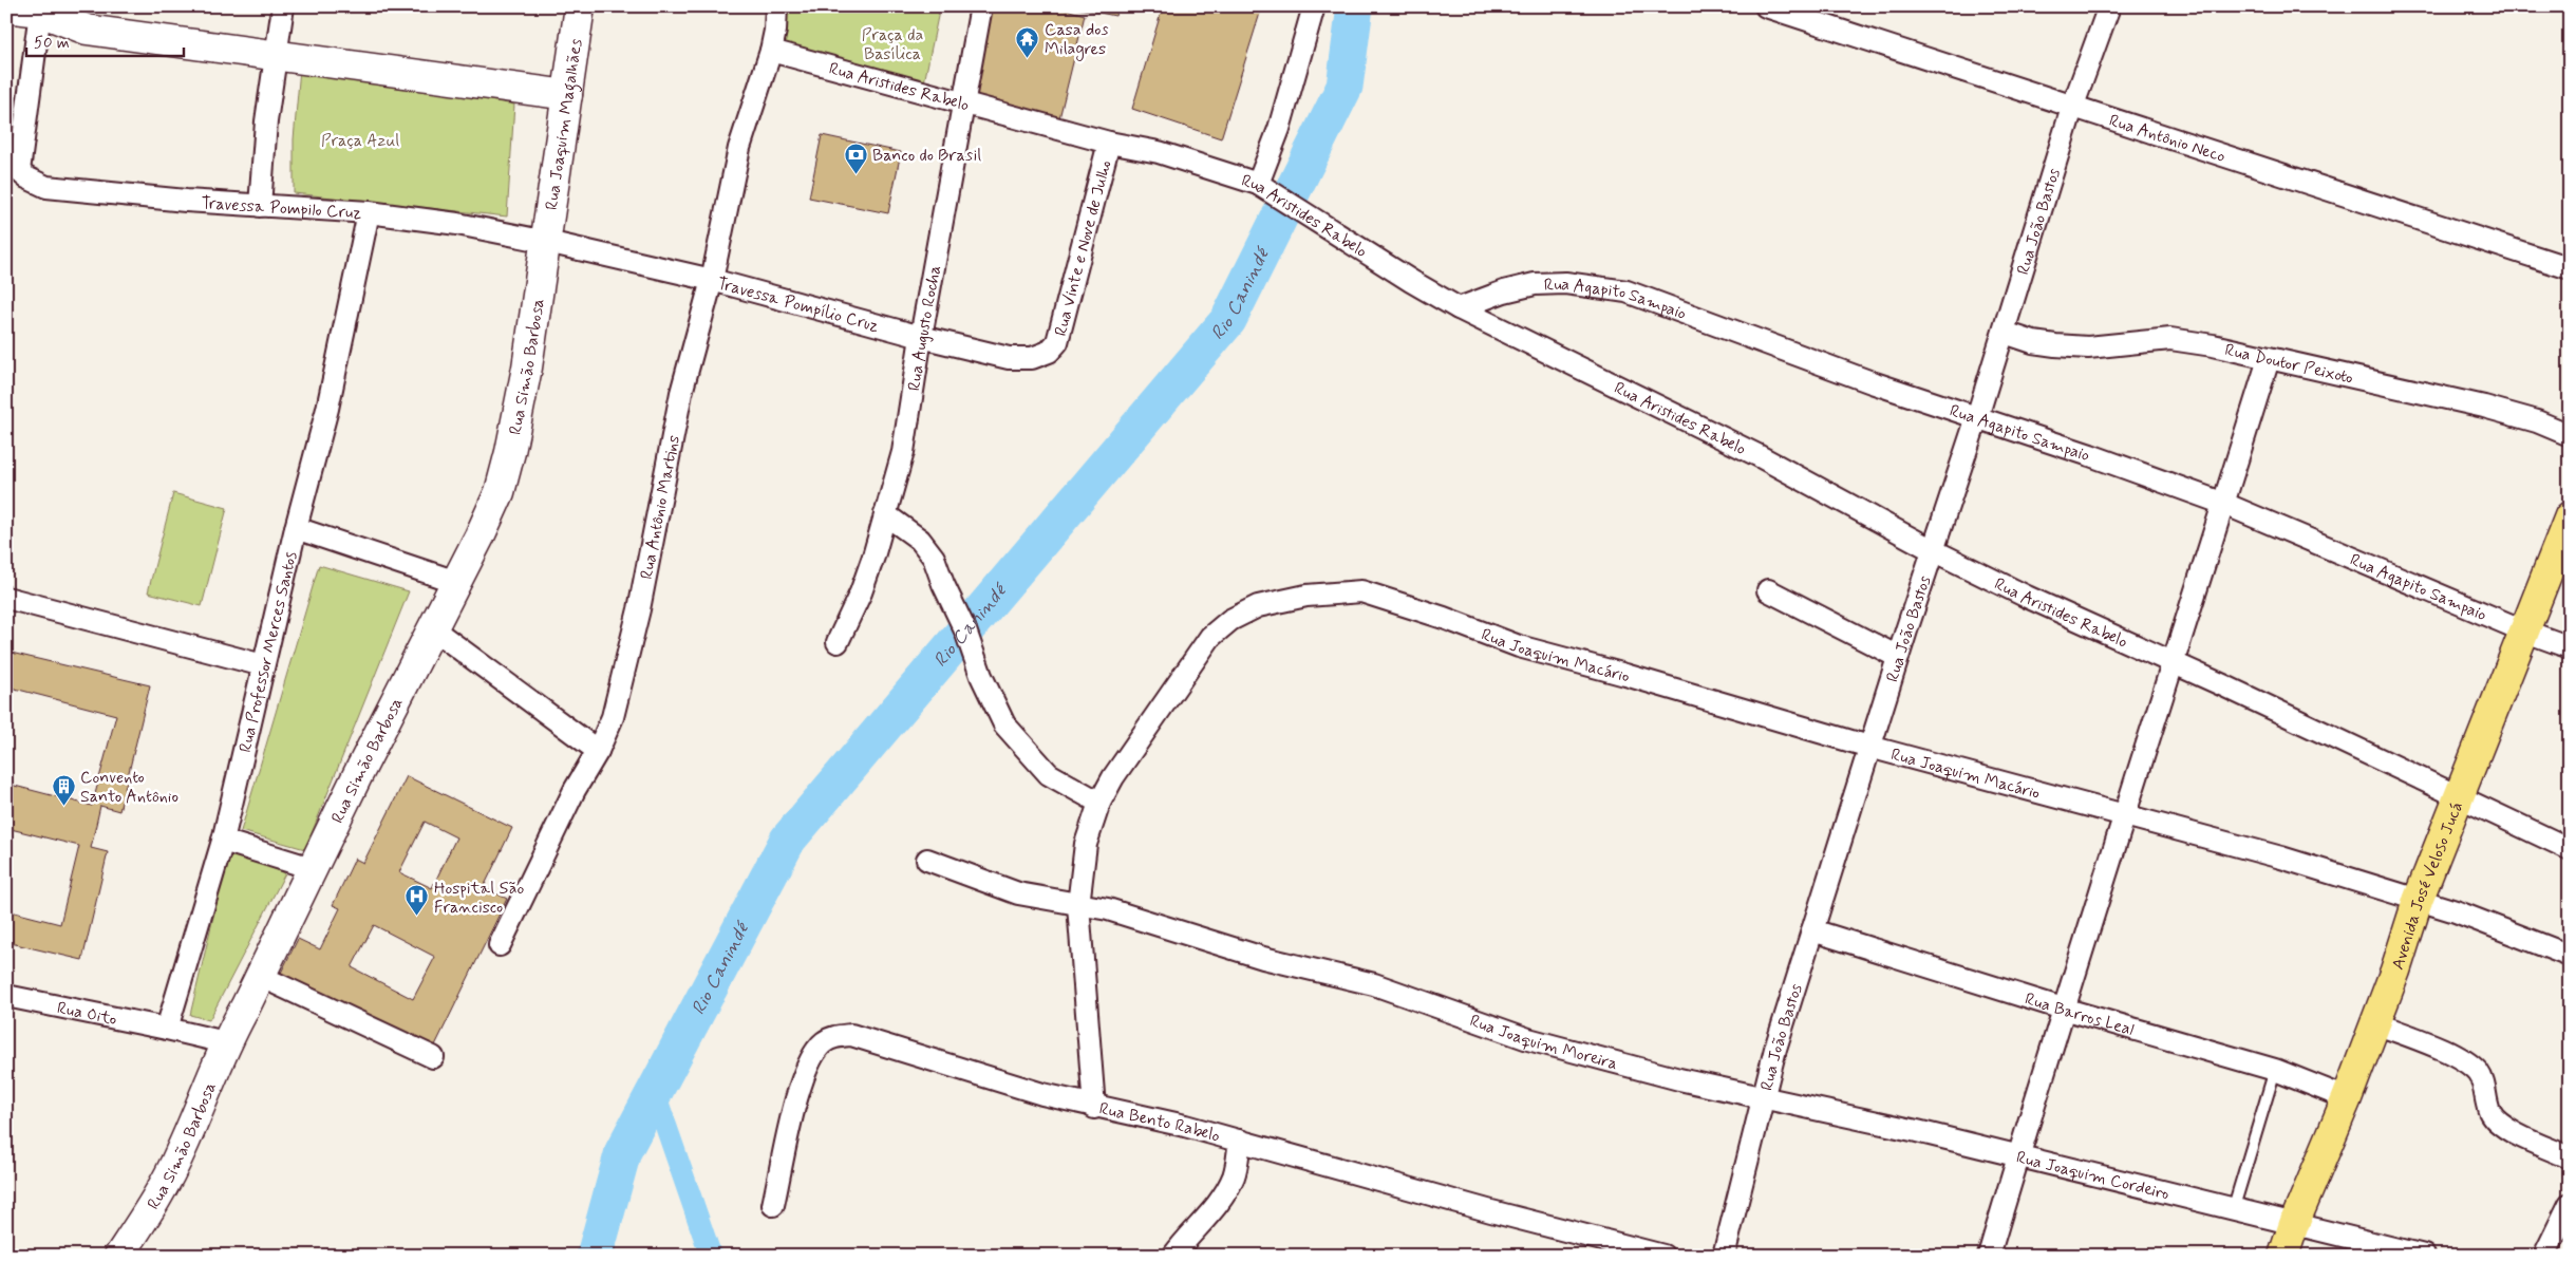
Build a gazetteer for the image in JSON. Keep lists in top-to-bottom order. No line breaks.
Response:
{"streets":{"main road":["Avenida José Veloso Jucá"],"street":["Rua Aristides Rabelo","Rua Joaquim Magalhães","Rua Antônio Neco","Travessa Pompilo Cruz","Rua João Bastos","Rua Vinte e Nove de Julho","Rua Agapito Sampaio","Travessa Pompílio Cruz","Rua Augusto Rocha","Rua Doutor Peixoto","Rua Simão Barbosa","Rua Antônio Martins","Rua Professor Merces Santos","Rua Joaquim Macário","Rua Oito","Rua Barros Leal","Rua Joaquim Moreira","Rua Bento Rabelo","Rua Joaquim Cordeiro"]},"crossings":[["Rua Aristides Rabelo","Rua João Bastos"],["Rua Aristides Rabelo","Rua Vinte e Nove de Julho"],["Rua Aristides Rabelo","Rua Agapito Sampaio"],["Rua Aristides Rabelo","Rua Augusto Rocha"],["Rua Aristides Rabelo","Rua Antônio Martins"],["Rua Aristides Rabelo","Avenida José Veloso Jucá"],["Rua Joaquim Magalhães","Travessa Pompilo Cruz"],["Rua Joaquim Magalhães","Travessa Pompílio Cruz"],["Rua Joaquim Magalhães","Rua Simão Barbosa"],["Rua Antônio Neco","Rua João Bastos"],["Travessa Pompilo Cruz","Travessa Pompílio Cruz"],["Travessa Pompilo Cruz","Rua Simão Barbosa"],["Travessa Pompilo Cruz","Rua Professor Merces Santos"],["Rua João Bastos","Rua Agapito Sampaio"],["Rua João Bastos","Rua Doutor Peixoto"],["Rua João Bastos","Rua Joaquim Macário"],["Rua João Bastos","Rua Barros Leal"],["Rua João Bastos","Rua Joaquim Moreira"],["Rua João Bastos","Rua Joaquim Cordeiro"],["Rua Vinte e Nove de Julho","Travessa Pompílio Cruz"],["Rua Agapito Sampaio","Avenida José Veloso Jucá"],["Travessa Pompílio Cruz","Rua Augusto Rocha"],["Travessa Pompílio Cruz","Rua Simão Barbosa"],["Travessa Pompílio Cruz","Rua Antônio Martins"],["Rua Professor Merces Santos","Rua Oito"],["Rua Joaquim Macário","Avenida José Veloso Jucá"],["Avenida José Veloso Jucá","Rua Barros Leal"],["Avenida José Veloso Jucá","Rua Joaquim Cordeiro"],["Rua Joaquim Moreira","Rua Joaquim Cordeiro"]],"water":["Rio Canindé"],"parks":["Praça da Basílica","Praça Azul"],"places":{"temple":["Casa dos Milagres"],"bank":["Banco do Brasil"],"building":["Convento Santo Antônio"],"hospital":["Hospital São Francisco"]},"scale_bar":"50 m"}
